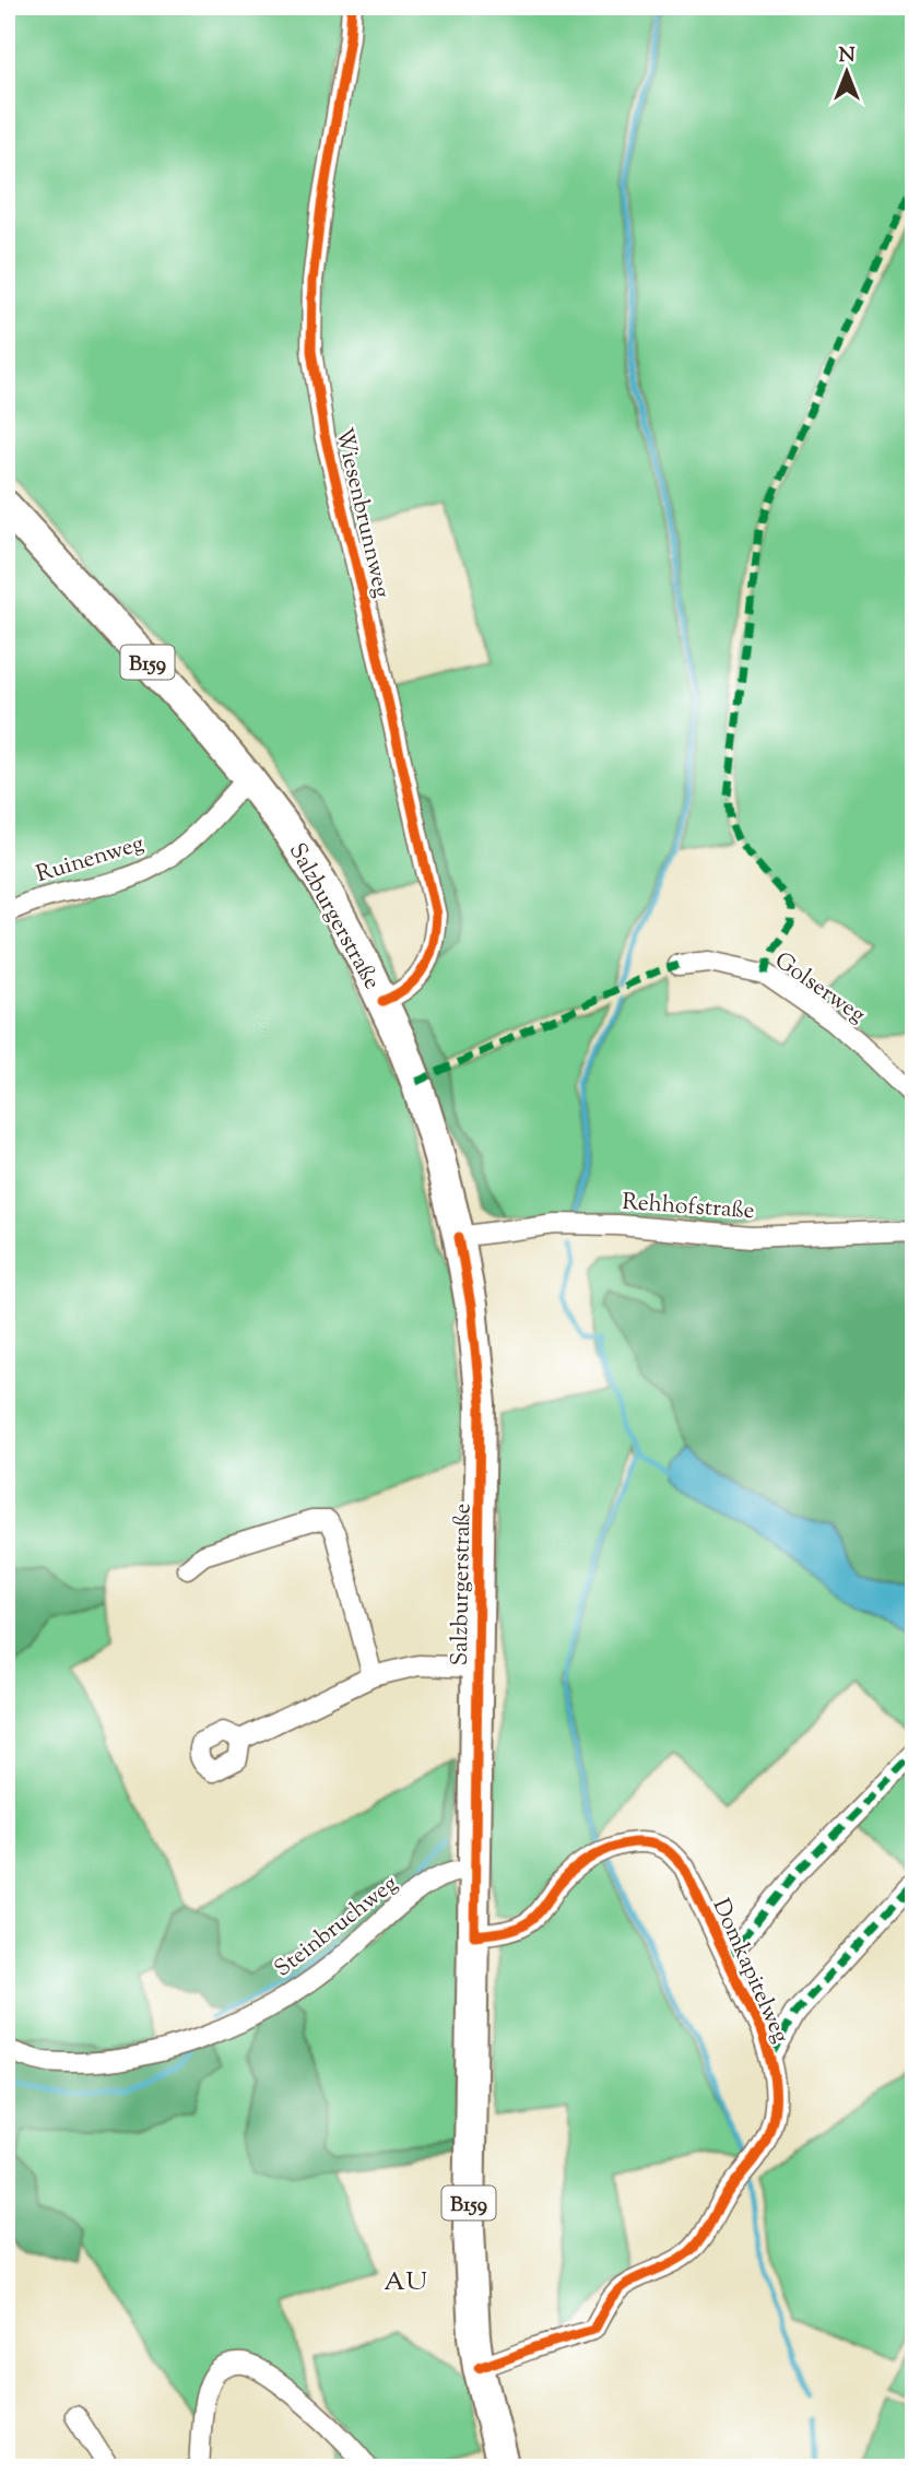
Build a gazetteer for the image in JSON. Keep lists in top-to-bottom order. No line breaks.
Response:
{"streets":{"main road":["B159","Salzburgerstraße"],"street":["Wiesenbrunnweg","Ruinenweg","Golserweg","Rehhofstraße","Steinbruchweg","Domkapitelweg"]},"crossings":[["Wiesenbrunnweg","Salzburgerstraße"],["Ruinenweg","Salzburgerstraße"],["Salzburgerstraße","Rehhofstraße"],["Salzburgerstraße","Steinbruchweg"],["Salzburgerstraße","Domkapitelweg"]],"districts":["AU"],"north":"top"}
